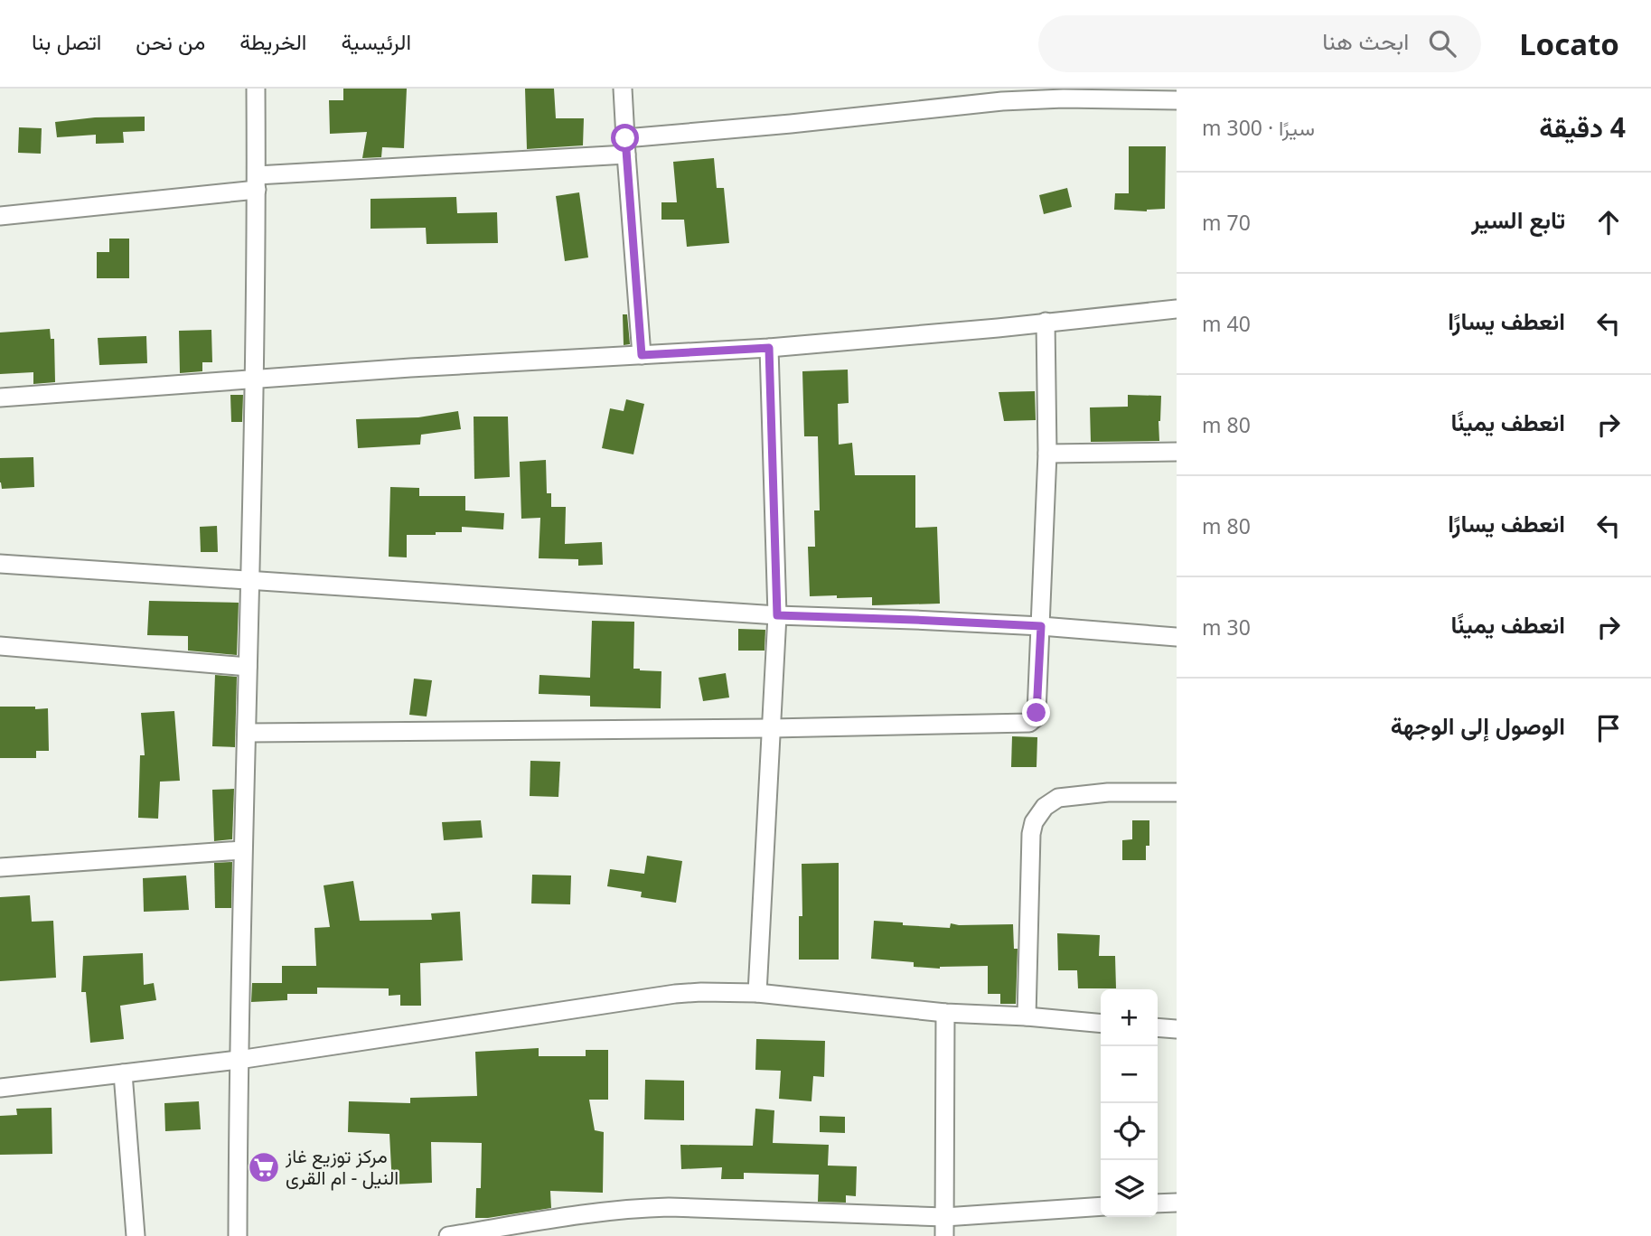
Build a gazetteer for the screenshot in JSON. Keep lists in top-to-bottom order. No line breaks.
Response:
{"places":{"supermarket":["مركز توزيع غاز النيل - ام القرى"]},"page":{"header":"Locato","search":"ابحث هنا","nav":["الرئيسية","الخريطة","من نحن","اتصل بنا"],"heading":["4 دقيقة","سيرًا · 300 m"],"list":[["تابع السير","70 m"],["انعطف يسارًا","40 m"],["انعطف يمينًا","80 m"],["انعطف يسارًا","80 m"],["انعطف يمينًا","30 m"],"الوصول إلى الوجهة"],"map_buttons":["+","−"]}}
